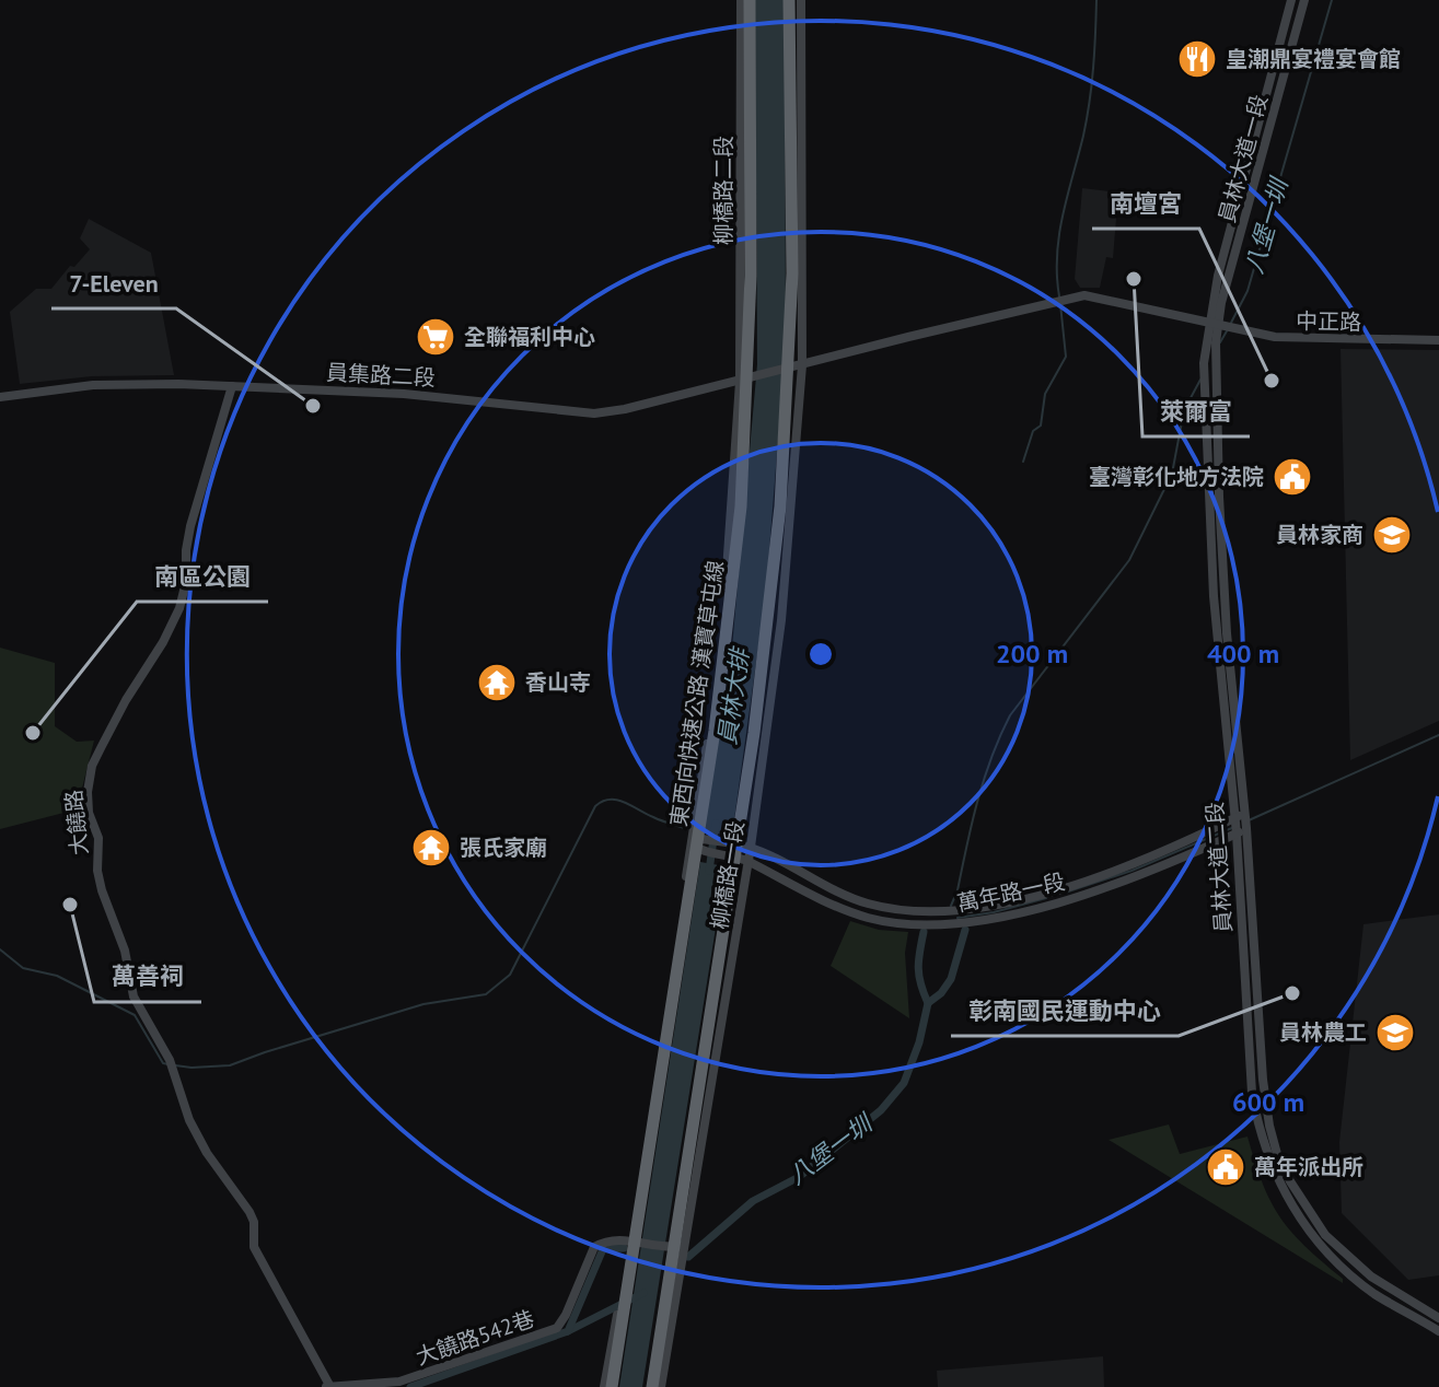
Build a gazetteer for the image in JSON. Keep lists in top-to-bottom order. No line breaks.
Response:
{"streets":{"highway":["東西向快速公路 漢寶草屯線"],"street":["員林大道一段","柳橋路二段","中正路","員集路二段","大饒路","員林大道二段","柳橋路一段","萬年路一段","大饒路542巷"]},"crossings":[["員林大道一段","中正路"],["員林大道一段","員林大道二段"],["柳橋路二段","員集路二段"],["柳橋路二段","柳橋路一段"],["中正路","員林大道二段"],["員集路二段","大饒路"],["員集路二段","柳橋路一段"],["大饒路","大饒路542巷"],["員林大道二段","萬年路一段"],["柳橋路一段","萬年路一段"],["柳橋路一段","大饒路542巷"]],"water":["八堡一圳","員林大排"],"places":{"restaurant":["皇潮鼎宴禮宴會館"],"other":["萊爾富","南壇宮","7-Eleven","南區公園","萬善祠","彰南國民運動中心"],"supermarket":["全聯福利中心"],"public building":["臺灣彰化地方法院","萬年派出所"],"school or university":["員林家商","員林農工"],"temple":["香山寺","張氏家廟"]},"rings":["200 m","400 m","600 m"]}
